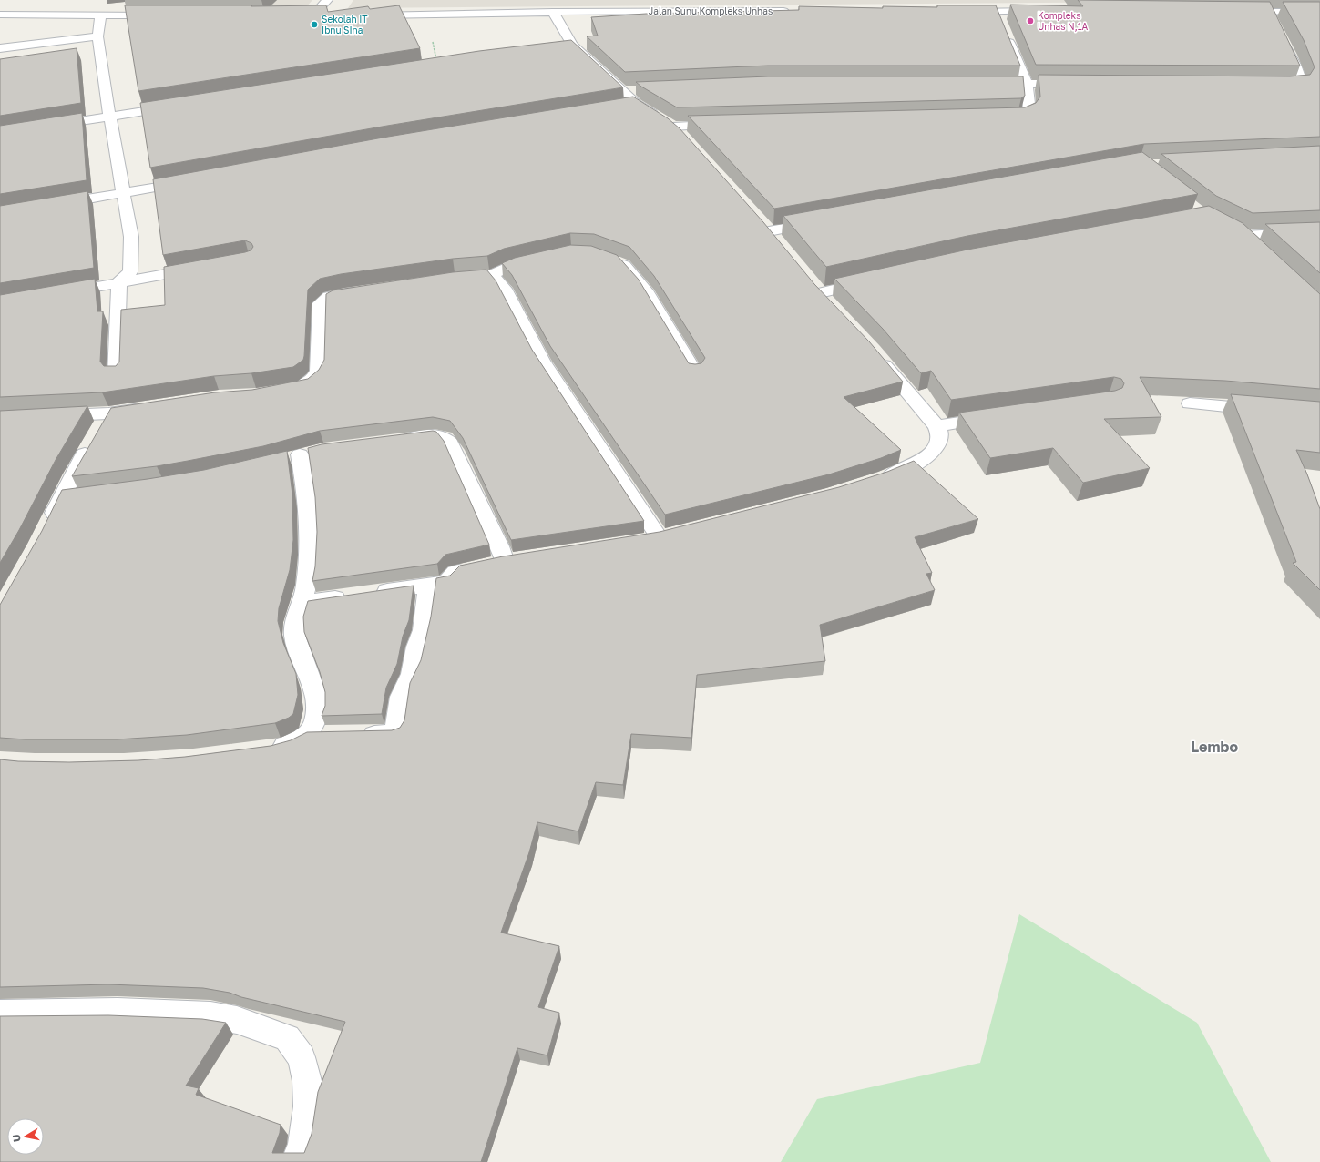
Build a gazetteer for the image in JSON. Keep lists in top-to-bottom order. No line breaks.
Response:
{"streets":{"street":["Jalan Sunu Kompleks Unhas"]},"districts":["Lembo"],"places":["Kompleks Unhas N,1A","Sekolah IT Ibnu SIna"],"north":"left"}
